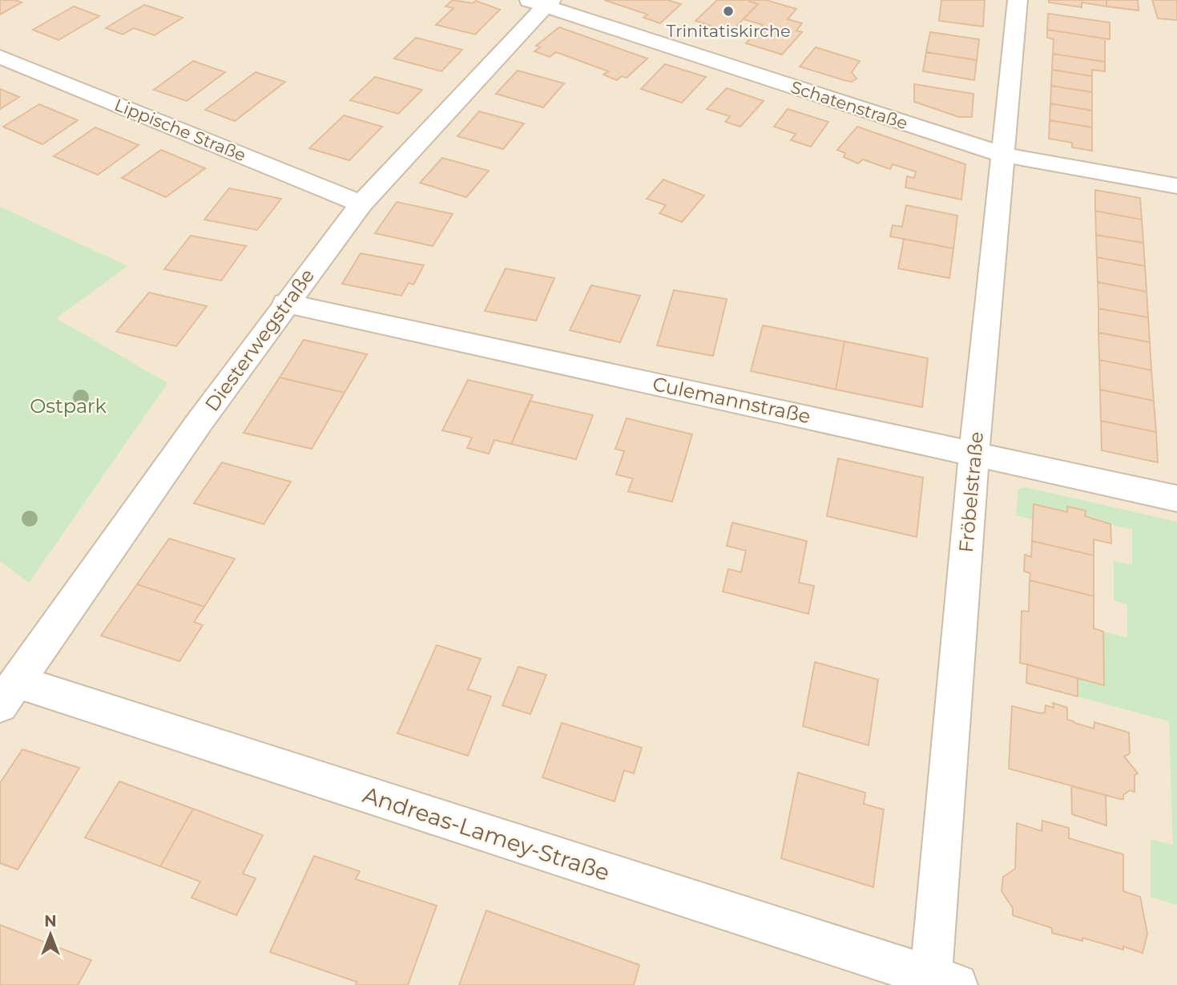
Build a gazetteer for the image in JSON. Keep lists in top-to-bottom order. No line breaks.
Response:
{"streets":{"street":["Schatenstraße","Lippische Straße","Diesterwegstraße","Culemannstraße","Fröbelstraße","Andreas-Lamey-Straße"]},"crossings":[["Schatenstraße","Diesterwegstraße"],["Schatenstraße","Fröbelstraße"],["Lippische Straße","Diesterwegstraße"],["Diesterwegstraße","Culemannstraße"],["Diesterwegstraße","Andreas-Lamey-Straße"],["Culemannstraße","Fröbelstraße"],["Fröbelstraße","Andreas-Lamey-Straße"]],"parks":["Ostpark"],"places":["Trinitatiskirche"],"north":"top"}
